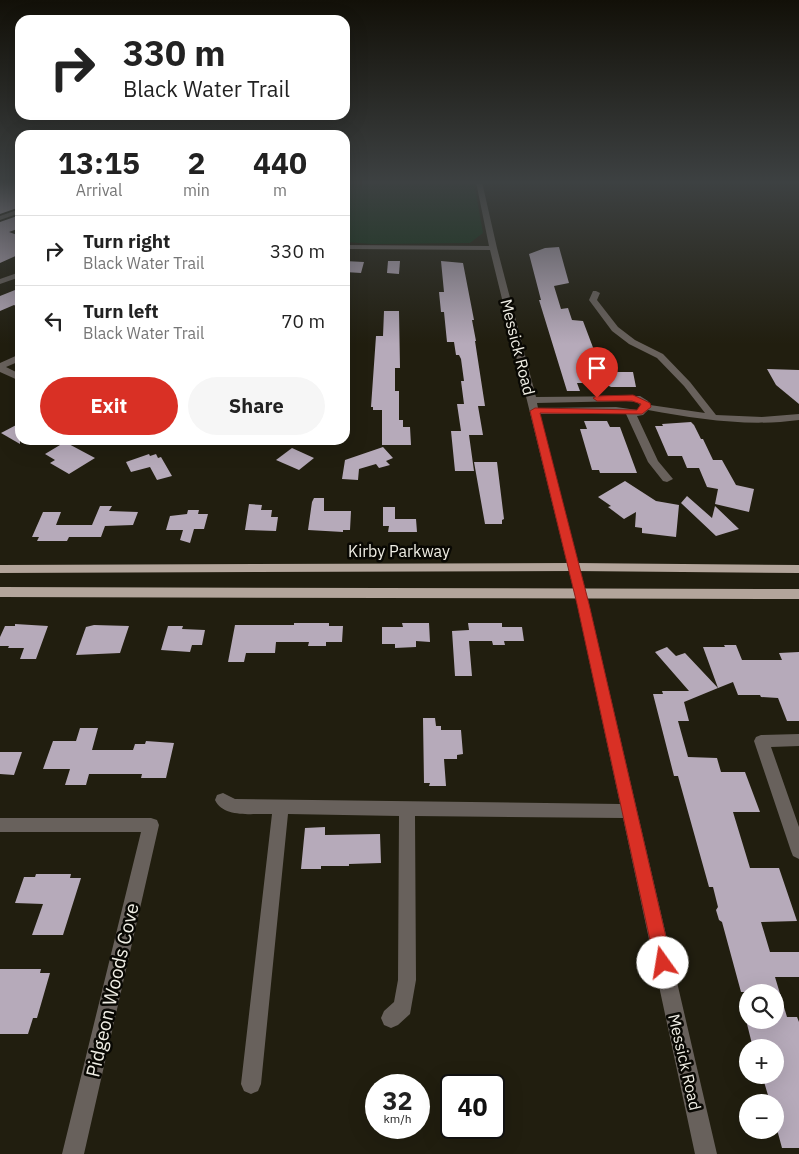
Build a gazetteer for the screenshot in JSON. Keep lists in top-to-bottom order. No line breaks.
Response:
{"streets":{"main road":["Kirby Parkway"],"street":["Messick Road","Pidgeon Woods Cove"]},"crossings":[["Messick Road","Kirby Parkway"]],"page":{"turn":["330 m","Black Water Trail"],"eta":["13:15","Arrival","2","min","440","m"],"list":[{"name":"Turn right","note":"Black Water Trail","value":"330 m"},{"name":"Turn left","note":"Black Water Trail","value":"70 m"}],"buttons":["Exit","Share"],"map_buttons":["+","−"],"speed":"32 km/h","limit":"40"}}
